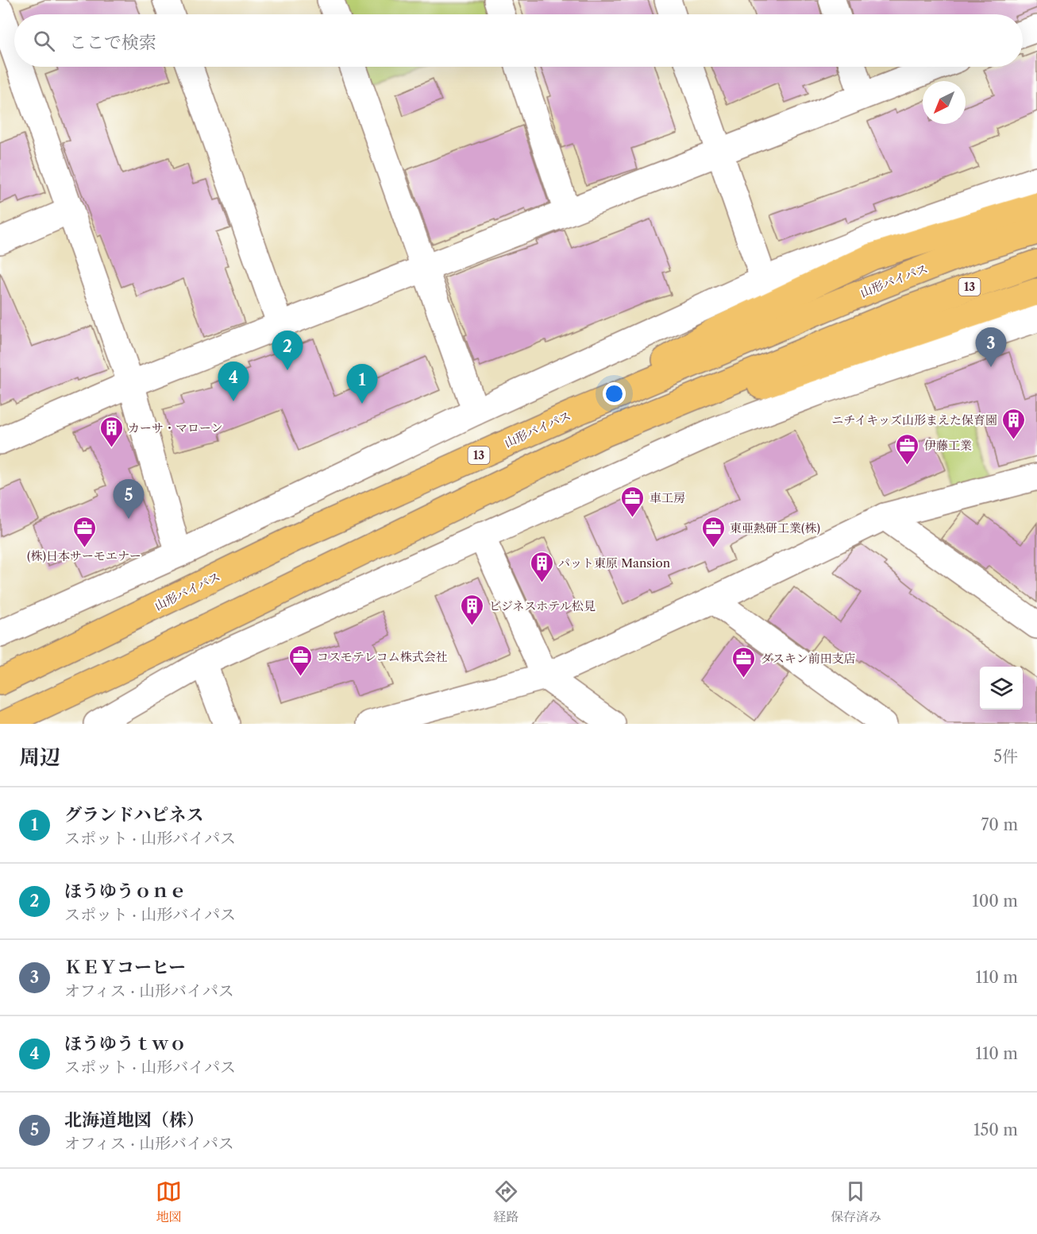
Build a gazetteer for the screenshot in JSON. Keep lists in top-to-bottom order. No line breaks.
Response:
{"streets":{"highway":["山形バイパス","13"]},"places":{"building":["ニチイキッズ山形まえた保育園","カーサ・マローン","パット東原 Mansion","ビジネスホテル松見"],"office":["伊藤工業","車工房","(株)日本サーモエナー","東亜熱研工業(株)","コスモテレコム株式会社","ダスキン前田支店"]},"north":"bottom left","page":{"search":"ここで検索","pins":["3","2","4","1","5"],"heading":["周辺","5件"],"list":[{"mark":"1","name":"グランドハピネス","note":"スポット · 山形バイパス","value":"70 m"},{"mark":"2","name":"ほうゆうｏｎｅ","note":"スポット · 山形バイパス","value":"100 m"},{"mark":"3","name":"ＫＥＹコーヒー","note":"オフィス · 山形バイパス","value":"110 m"},{"mark":"4","name":"ほうゆうｔｗｏ","note":"スポット · 山形バイパス","value":"110 m"},{"mark":"5","name":"北海道地図（株）","note":"オフィス · 山形バイパス","value":"150 m"}],"nav":["地図","経路","保存済み"]}}
